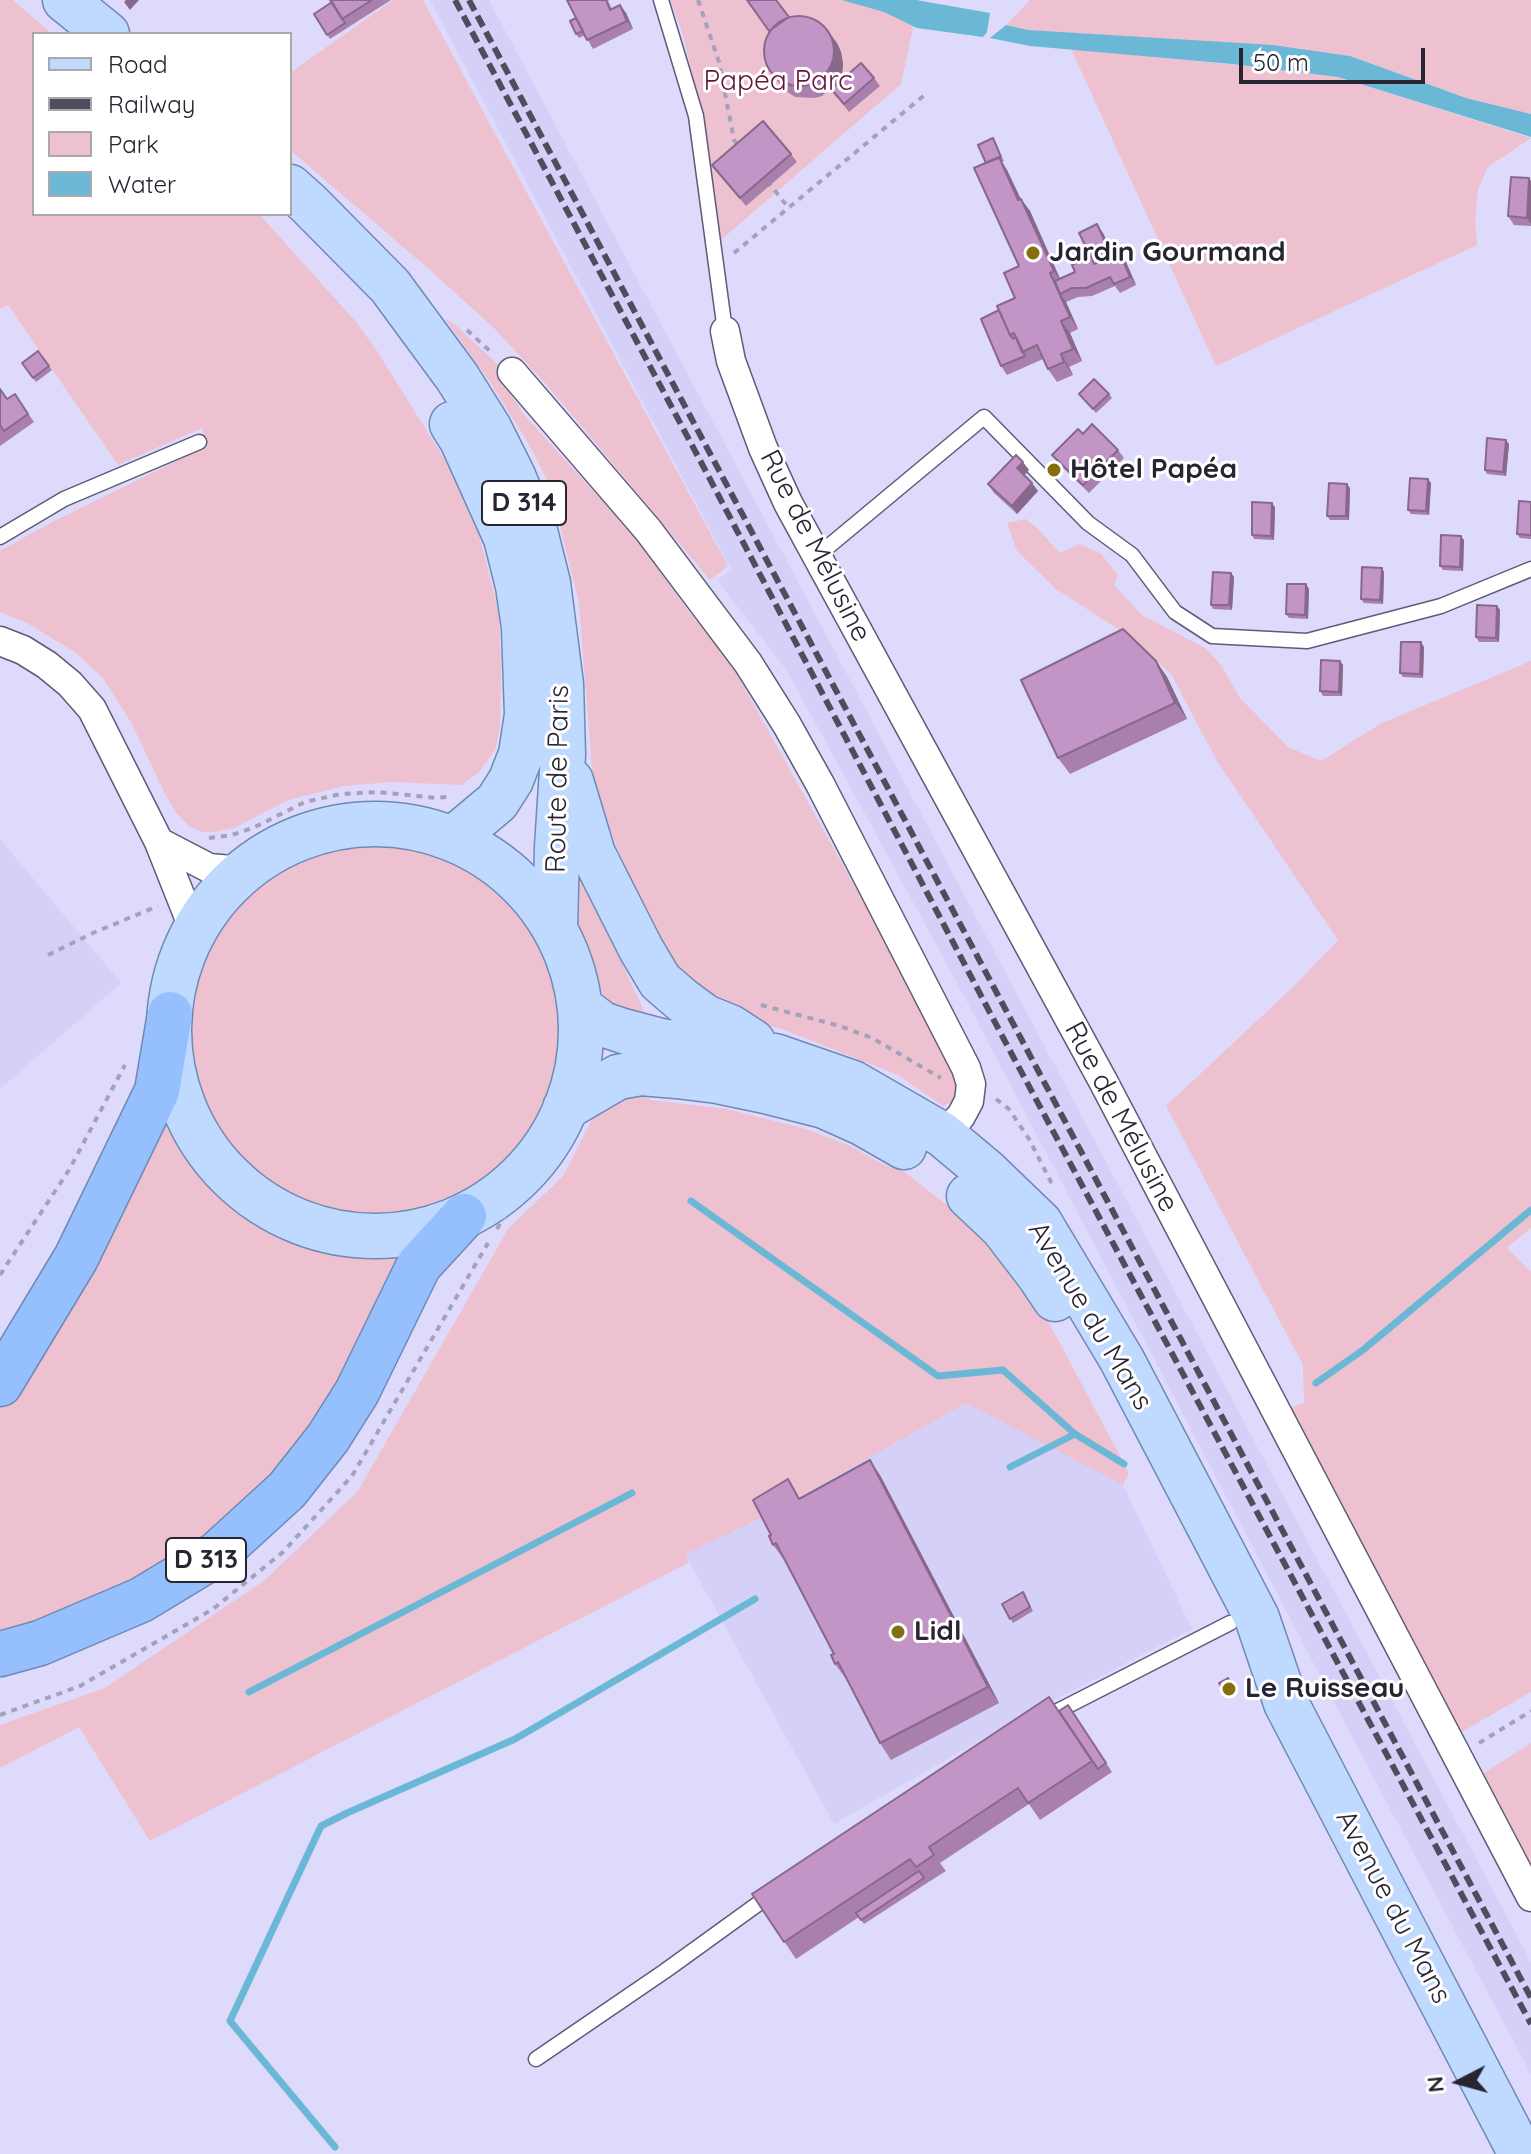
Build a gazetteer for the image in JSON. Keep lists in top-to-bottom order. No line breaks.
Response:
{"streets":{"highway":["D 313"],"main road":["D 314","Route de Paris","Avenue du Mans"],"street":["Rue de Mélusine"]},"parks":["Papéa Parc"],"places":["Jardin Gourmand","Hôtel Papéa","Lidl","Le Ruisseau"],"legend":["Road","Railway","Park","Water"],"scale_bar":"50 m","north":"left"}
